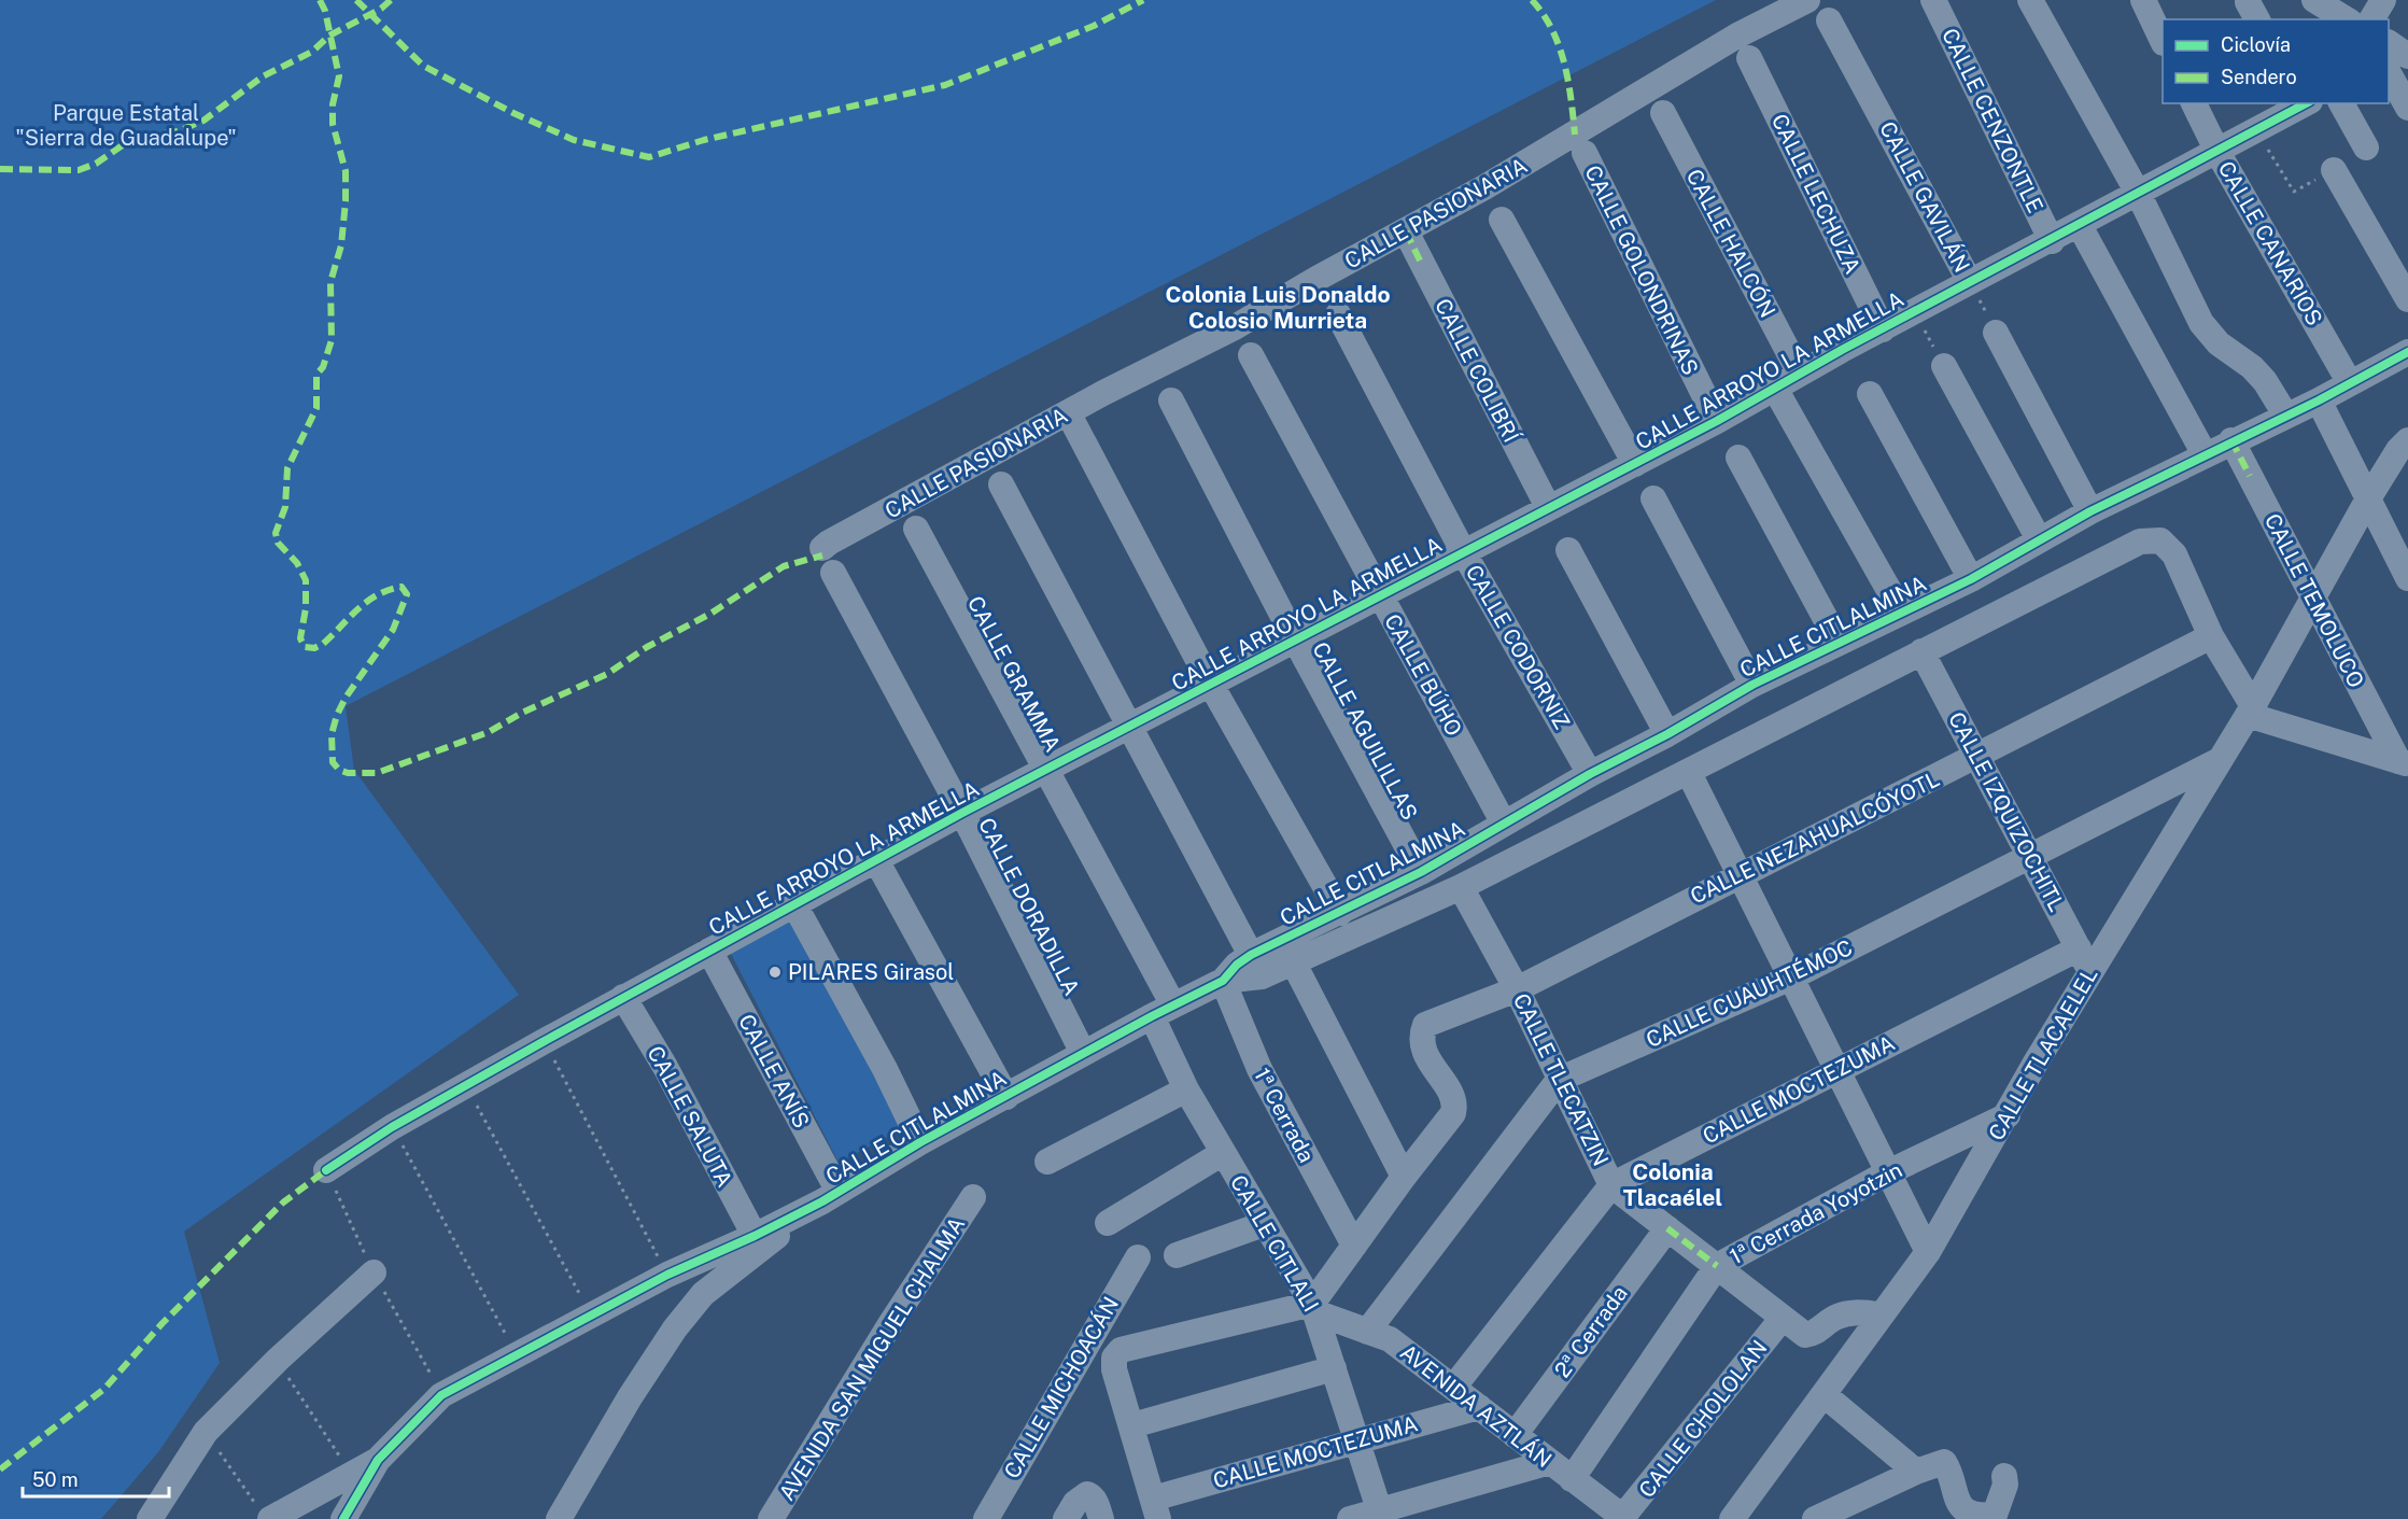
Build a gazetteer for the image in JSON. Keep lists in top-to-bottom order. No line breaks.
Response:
{"streets":{"street":["CALLE CENZONTLE","CALLE LECHUZA","CALLE GAVILÁN","CALLE PASIONARIA","CALLE HALCÓN","CALLE CANARIOS","CALLE GOLONDRINAS","CALLE COLIBRÍ","CALLE ARROYO LA ARMELLA","CALLE TEMOLUCO","CALLE CITLALMINA","CALLE CODORNIZ","CALLE GRAMMA","CALLE BÚHO","CALLE AGUILILLAS","CALLE IZQUIZOCHITL","CALLE NEZAHUALCÓYOTL","CALLE DORADILLA","CALLE CUAUHTÉMOC","CALLE TLACAELEL","CALLE ANÍS","CALLE TLECATZIN","CALLE MOCTEZUMA","1ª Cerrada","CALLE SALUTA","1ª Cerrada Yoyotzin","CALLE CITLALI","2ª Cerrada","AVENIDA SAN MIGUEL CHALMA","CALLE MICHOACÁN","AVENIDA AZTLÁN","CALLE CHOLOLAN"]},"crossings":[["CALLE CENZONTLE","CALLE ARROYO LA ARMELLA"],["CALLE LECHUZA","CALLE ARROYO LA ARMELLA"],["CALLE GAVILÁN","CALLE ARROYO LA ARMELLA"],["CALLE PASIONARIA","CALLE COLIBRÍ"],["CALLE HALCÓN","CALLE ARROYO LA ARMELLA"],["CALLE CANARIOS","CALLE ARROYO LA ARMELLA"],["CALLE CANARIOS","CALLE CITLALMINA"],["CALLE GOLONDRINAS","CALLE ARROYO LA ARMELLA"],["CALLE COLIBRÍ","CALLE ARROYO LA ARMELLA"],["CALLE ARROYO LA ARMELLA","CALLE CODORNIZ"],["CALLE ARROYO LA ARMELLA","CALLE GRAMMA"],["CALLE ARROYO LA ARMELLA","CALLE BÚHO"],["CALLE ARROYO LA ARMELLA","CALLE AGUILILLAS"],["CALLE ARROYO LA ARMELLA","CALLE DORADILLA"],["CALLE ARROYO LA ARMELLA","CALLE ANÍS"],["CALLE ARROYO LA ARMELLA","CALLE SALUTA"],["CALLE TEMOLUCO","CALLE CITLALMINA"],["CALLE TEMOLUCO","CALLE TLACAELEL"],["CALLE CITLALMINA","CALLE CODORNIZ"],["CALLE CITLALMINA","CALLE GRAMMA"],["CALLE CITLALMINA","CALLE BÚHO"],["CALLE CITLALMINA","CALLE AGUILILLAS"],["CALLE CITLALMINA","CALLE DORADILLA"],["CALLE CITLALMINA","CALLE ANÍS"],["CALLE CITLALMINA","1ª Cerrada"],["CALLE CITLALMINA","CALLE SALUTA"],["CALLE CITLALMINA","CALLE CITLALI"],["CALLE GRAMMA","CALLE CITLALI"],["CALLE IZQUIZOCHITL","CALLE NEZAHUALCÓYOTL"],["CALLE IZQUIZOCHITL","CALLE CUAUHTÉMOC"],["CALLE IZQUIZOCHITL","CALLE TLACAELEL"],["CALLE IZQUIZOCHITL","CALLE MOCTEZUMA"],["CALLE NEZAHUALCÓYOTL","CALLE TLECATZIN"],["CALLE CUAUHTÉMOC","CALLE TLACAELEL"],["CALLE CUAUHTÉMOC","CALLE TLECATZIN"],["CALLE CUAUHTÉMOC","AVENIDA AZTLÁN"],["CALLE TLACAELEL","CALLE TLECATZIN"],["CALLE TLACAELEL","1ª Cerrada Yoyotzin"],["CALLE TLECATZIN","CALLE MOCTEZUMA"],["CALLE TLECATZIN","1ª Cerrada Yoyotzin"],["CALLE TLECATZIN","2ª Cerrada"],["CALLE TLECATZIN","CALLE CHOLOLAN"],["CALLE MOCTEZUMA","CALLE CITLALI"],["CALLE MOCTEZUMA","AVENIDA AZTLÁN"],["1ª Cerrada Yoyotzin","AVENIDA AZTLÁN"],["CALLE CITLALI","AVENIDA AZTLÁN"],["2ª Cerrada","AVENIDA AZTLÁN"],["AVENIDA AZTLÁN","CALLE CHOLOLAN"]],"districts":["Colonia Luis Donaldo Colosio Murrieta","Colonia Tlacaélel"],"parks":["Parque Estatal \"Sierra de Guadalupe\""],"places":["PILARES Girasol"],"legend":["Ciclovía","Sendero"],"scale_bar":"50 m"}
